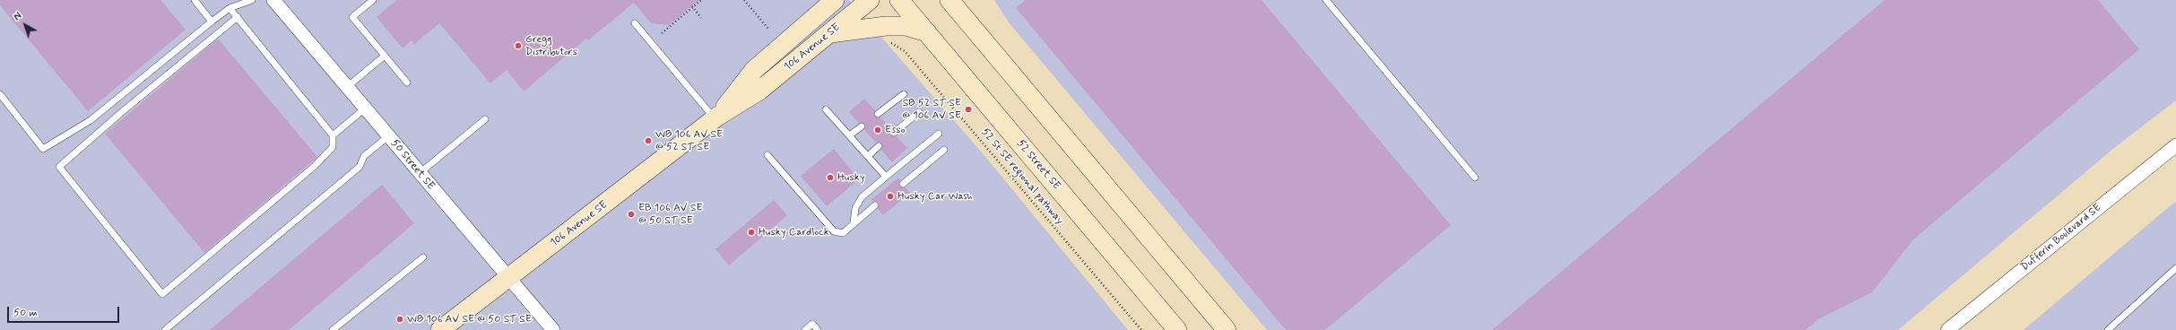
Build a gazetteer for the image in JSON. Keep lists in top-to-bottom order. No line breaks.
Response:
{"streets":{"main road":["106 Avenue SE","52 Street SE"],"street":["50 Street SE","Dufferin Boulevard SE"],"path":["52 St SE regional pathway"]},"crossings":[["106 Avenue SE","50 Street SE"]],"places":["Gregg Distributors","SB 52 ST SE @ 106 AV SE","Esso","WB 106 AV SE @ 52 ST SE","Husky","Husky Car Wash","EB 106 AV SE @ 50 ST SE","Husky Cardlock","WB 106 AV SE @ 50 ST SE"],"scale_bar":"50 m","north":"top left"}
